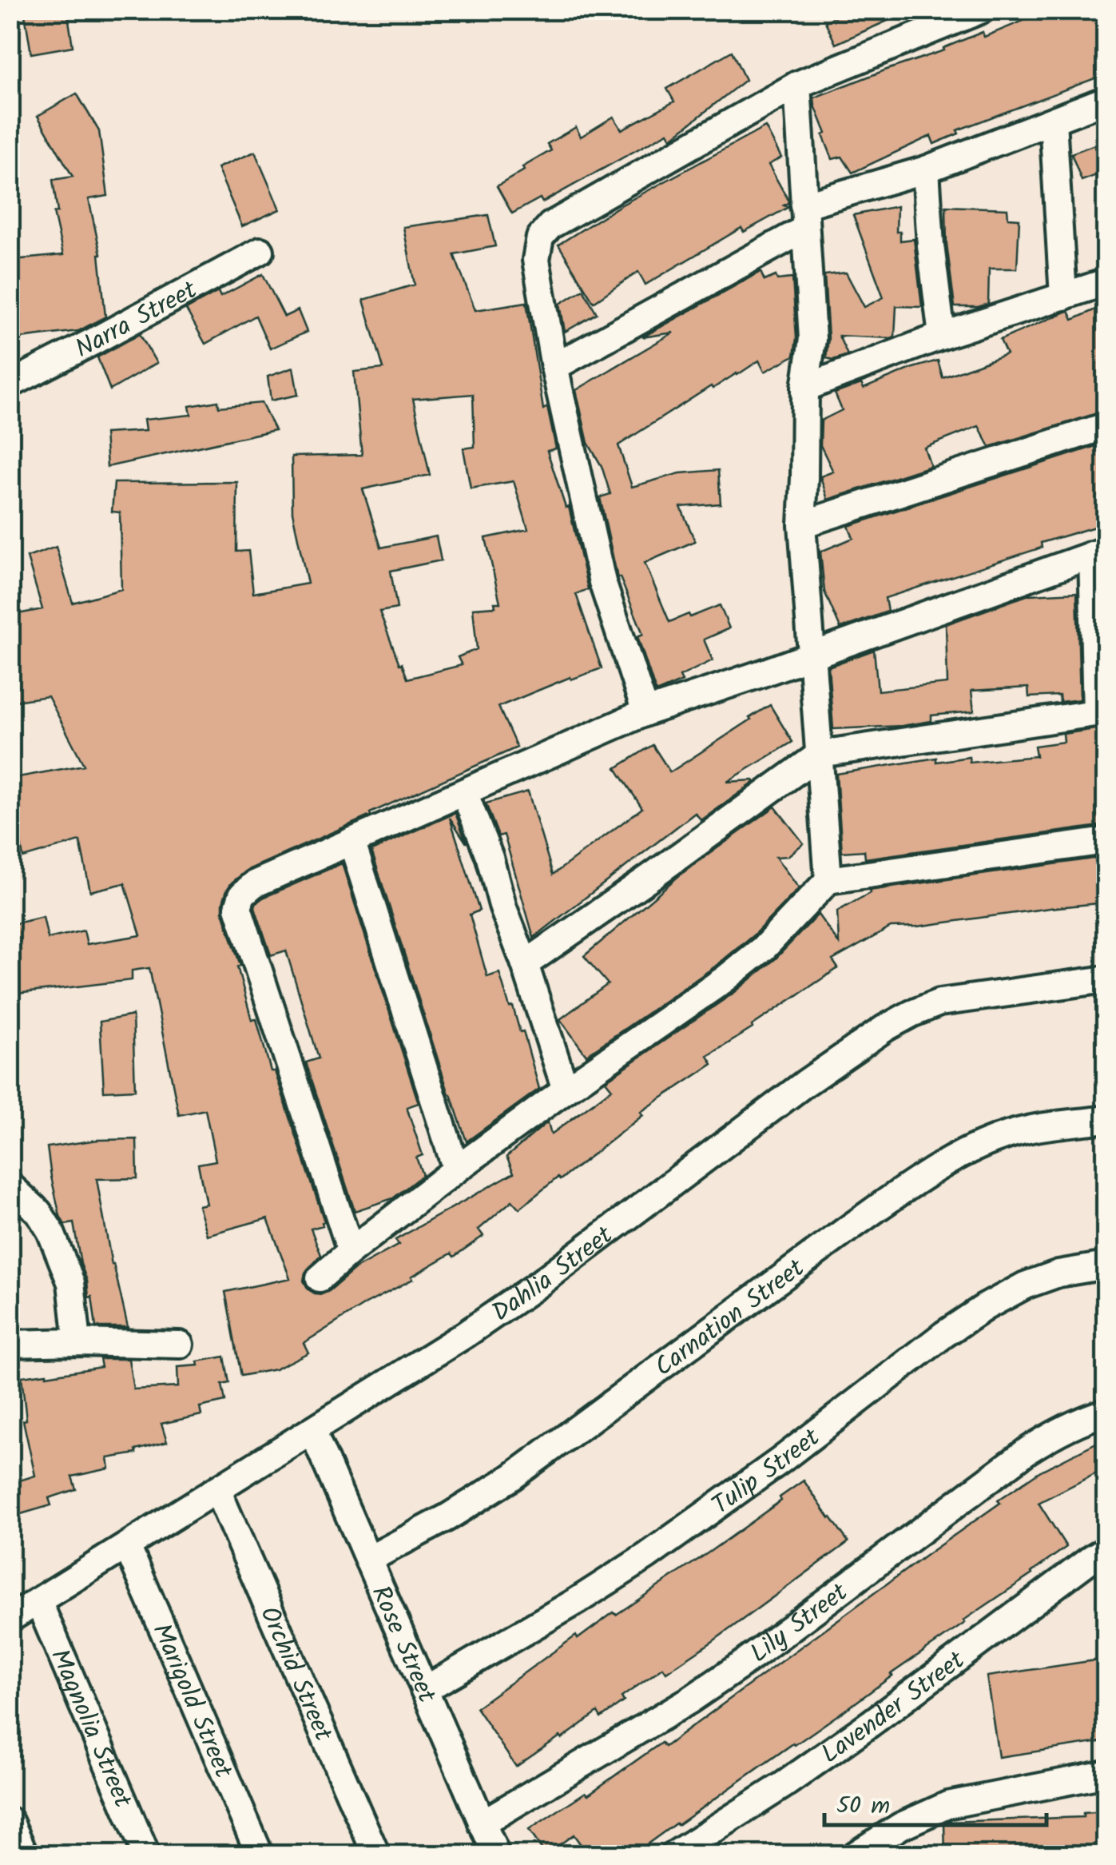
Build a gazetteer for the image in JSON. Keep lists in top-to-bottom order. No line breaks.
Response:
{"streets":{"street":["Narra Street","Dahlia Street","Carnation Street","Tulip Street","Lily Street","Rose Street","Orchid Street","Marigold Street","Lavender Street","Magnolia Street"]},"crossings":[["Dahlia Street","Rose Street"],["Dahlia Street","Orchid Street"],["Dahlia Street","Marigold Street"],["Dahlia Street","Magnolia Street"],["Carnation Street","Rose Street"],["Tulip Street","Rose Street"],["Lily Street","Rose Street"]],"scale_bar":"50 m"}
